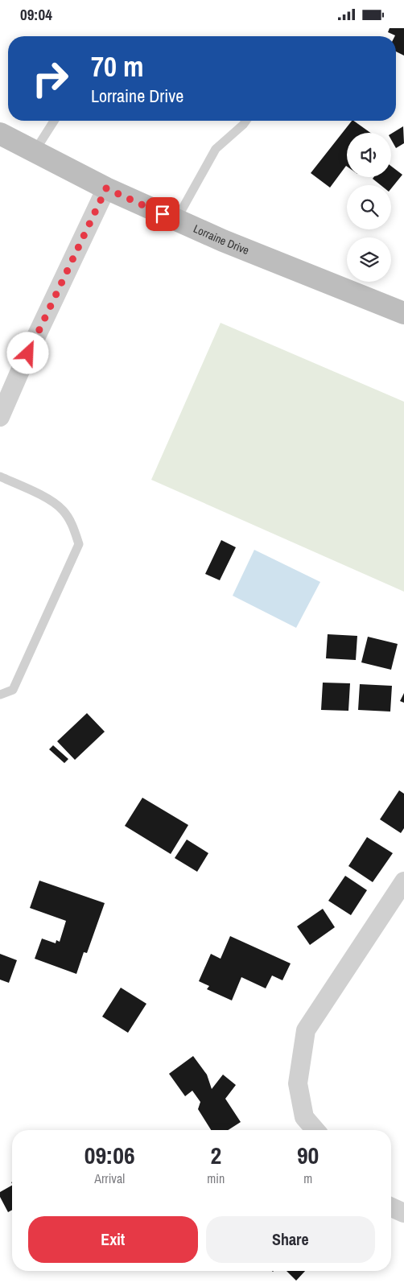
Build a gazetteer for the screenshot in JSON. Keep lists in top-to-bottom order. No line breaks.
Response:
{"streets":{"street":["Lorraine Drive"]},"page":{"status":"09:04","turn":["70 m","Lorraine Drive"],"eta":["09:06","Arrival","2","min","90","m"],"buttons":["Exit","Share"]}}
